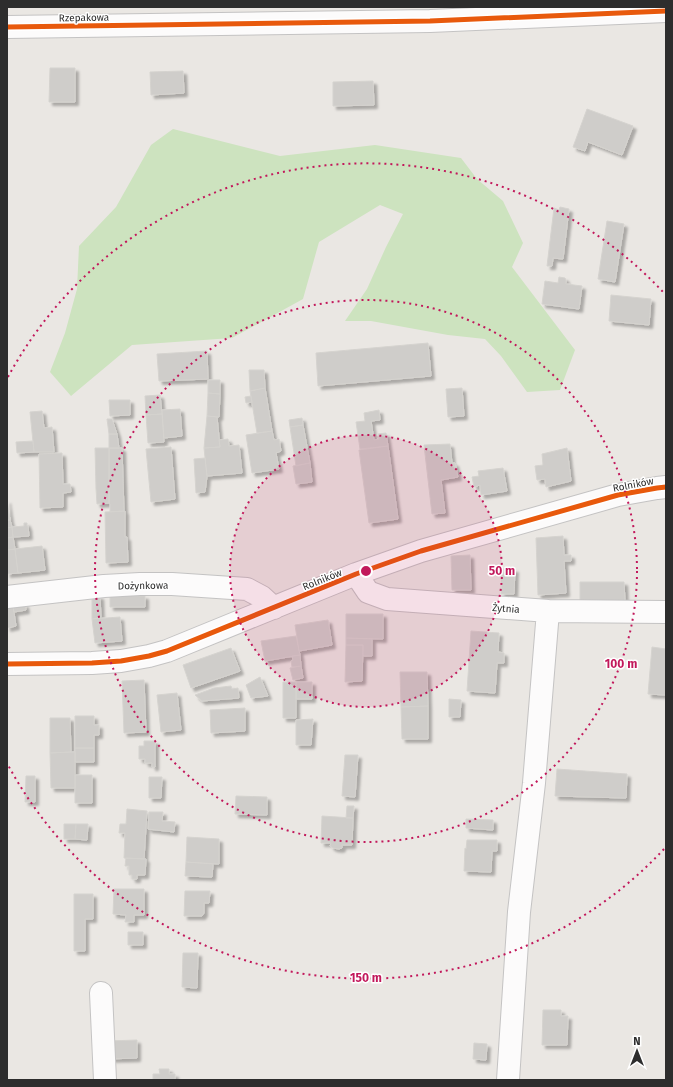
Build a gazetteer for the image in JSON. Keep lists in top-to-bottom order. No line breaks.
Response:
{"streets":{"street":["Rzepakowa","Rolników","Dożynkowa","Żytnia"]},"crossings":[["Rolników","Dożynkowa"],["Rolników","Żytnia"]],"north":"top","rings":["50 m","100 m","150 m"]}
